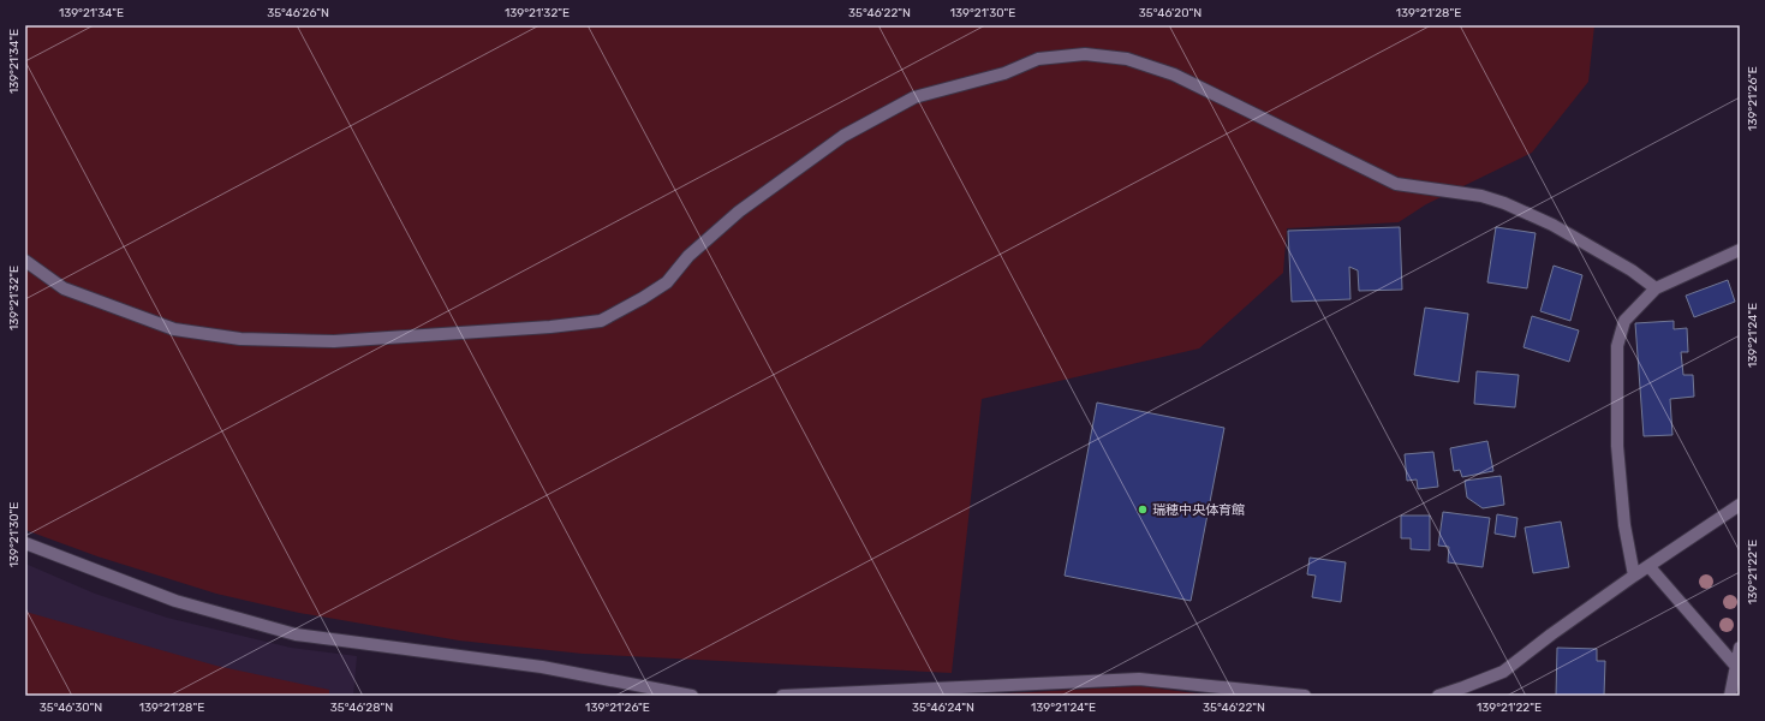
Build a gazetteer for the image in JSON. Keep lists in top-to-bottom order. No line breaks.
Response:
{"places":["瑞穂中央体育館"],"coordinates":["139°21'34\"E","35°46'26\"N","139°21'32\"E","35°46'22\"N","139°21'30\"E","35°46'20\"N","139°21'28\"E","139°21'26\"E","139°21'24\"E","139°21'22\"E","35°46'30\"N","35°46'28\"N","35°46'24\"N"]}
